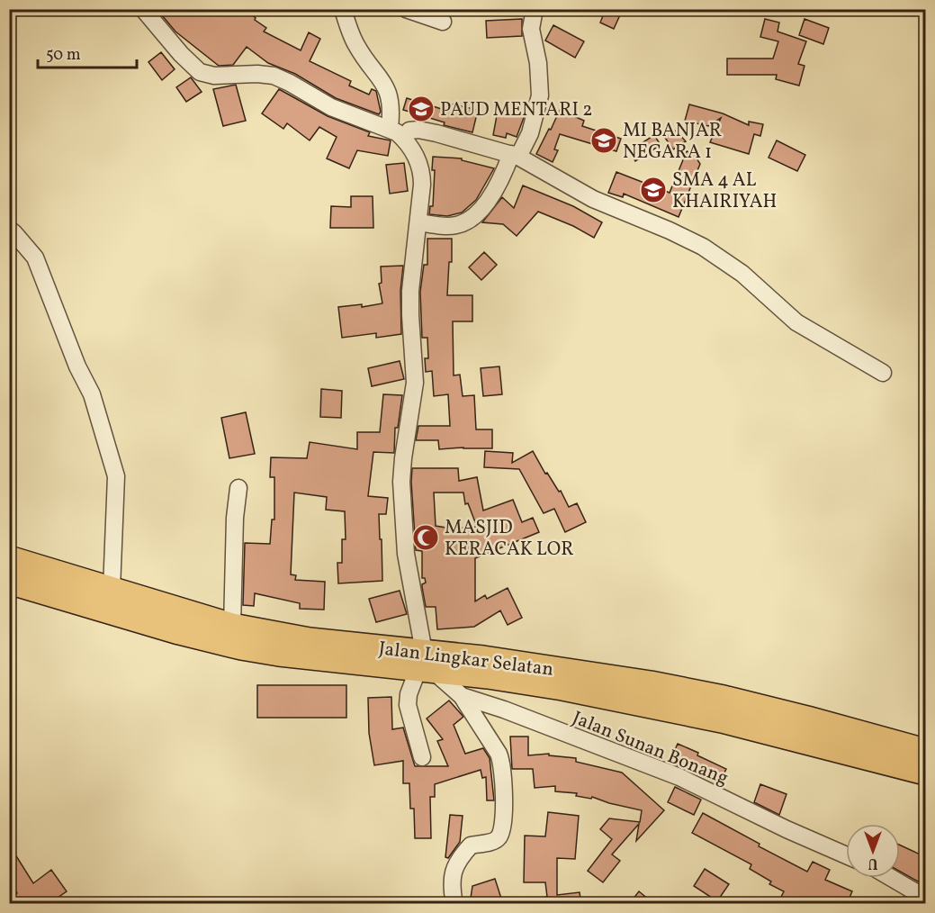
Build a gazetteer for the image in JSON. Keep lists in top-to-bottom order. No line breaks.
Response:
{"streets":{"highway":["Jalan Lingkar Selatan"],"street":["Jalan Sunan Bonang"]},"crossings":[["Jalan Lingkar Selatan","Jalan Sunan Bonang"]],"places":{"school or university":["PAUD MENTARI 2","MI BANJAR NEGARA 1","SMA 4 AL KHAIRIYAH"],"mosque":["MASJID KERACAK LOR"]},"scale_bar":"50 m","north":"bottom"}
